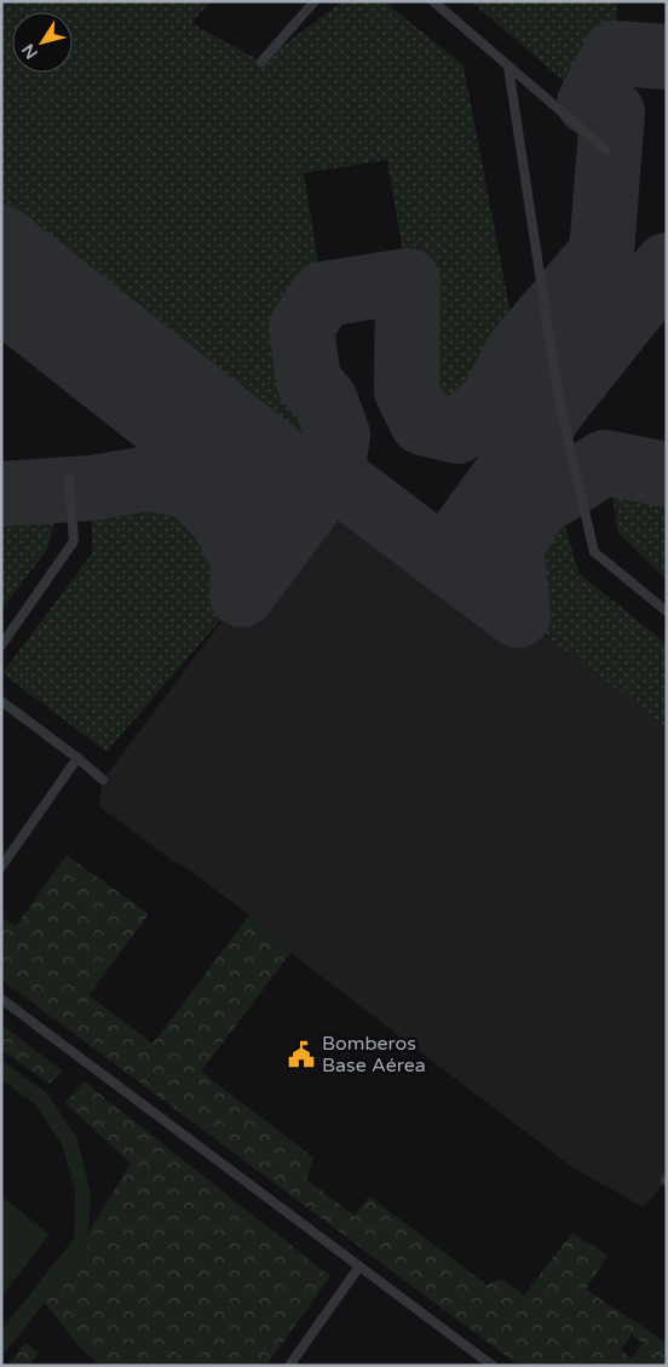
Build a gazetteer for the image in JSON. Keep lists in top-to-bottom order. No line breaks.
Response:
{"places":{"public building":["Bomberos Base Aérea"]},"north":"bottom left"}
